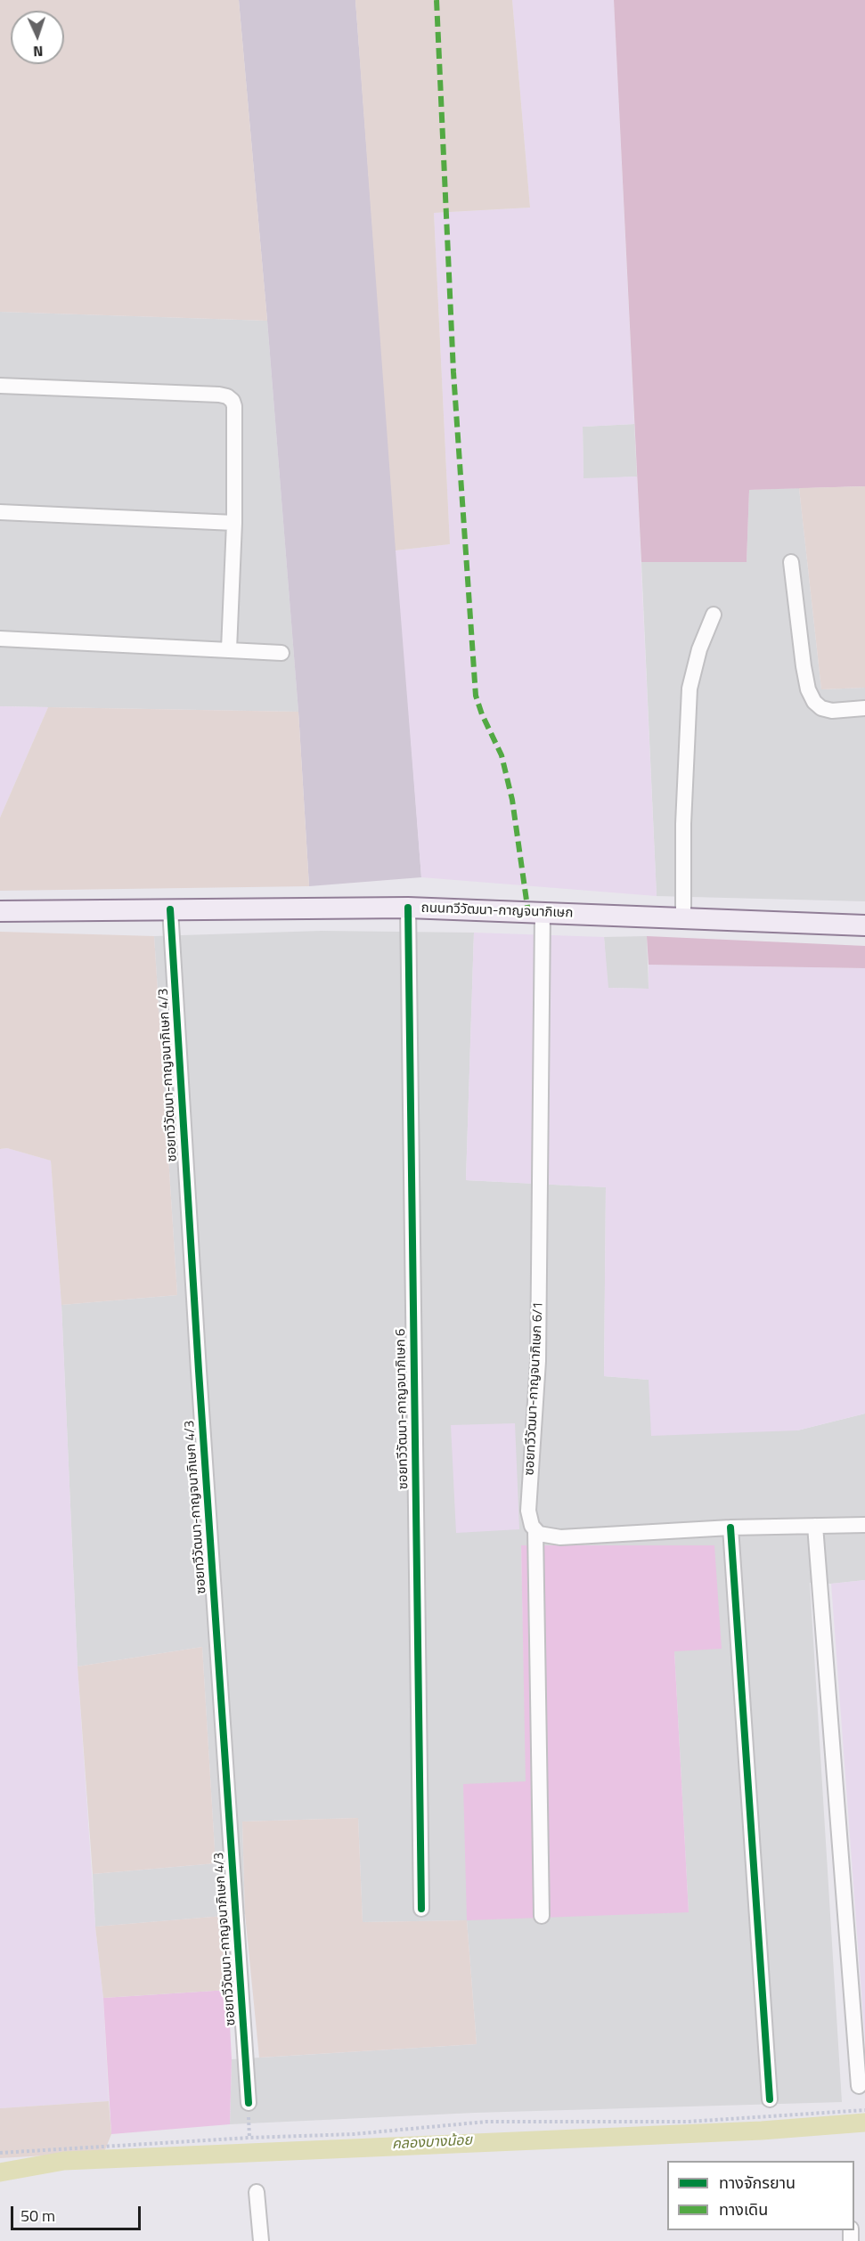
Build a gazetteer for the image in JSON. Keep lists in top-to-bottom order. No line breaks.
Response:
{"streets":{"street":["ถนนทวีวัฒนา-กาญจนาภิเษก","ซอยทวีวัฒนา-กาญจนาภิเษก 4/3","ซอยทวีวัฒนา-กาญจนาภิเษก 6/1","ซอยทวีวัฒนา-กาญจนาภิเษก 6"]},"crossings":[["ถนนทวีวัฒนา-กาญจนาภิเษก","ซอยทวีวัฒนา-กาญจนาภิเษก 4/3"],["ถนนทวีวัฒนา-กาญจนาภิเษก","ซอยทวีวัฒนา-กาญจนาภิเษก 6/1"],["ถนนทวีวัฒนา-กาญจนาภิเษก","ซอยทวีวัฒนา-กาญจนาภิเษก 6"]],"water":["คลองบางน้อย"],"legend":["ทางจักรยาน","ทางเดิน"],"scale_bar":"50 m","north":"bottom"}
